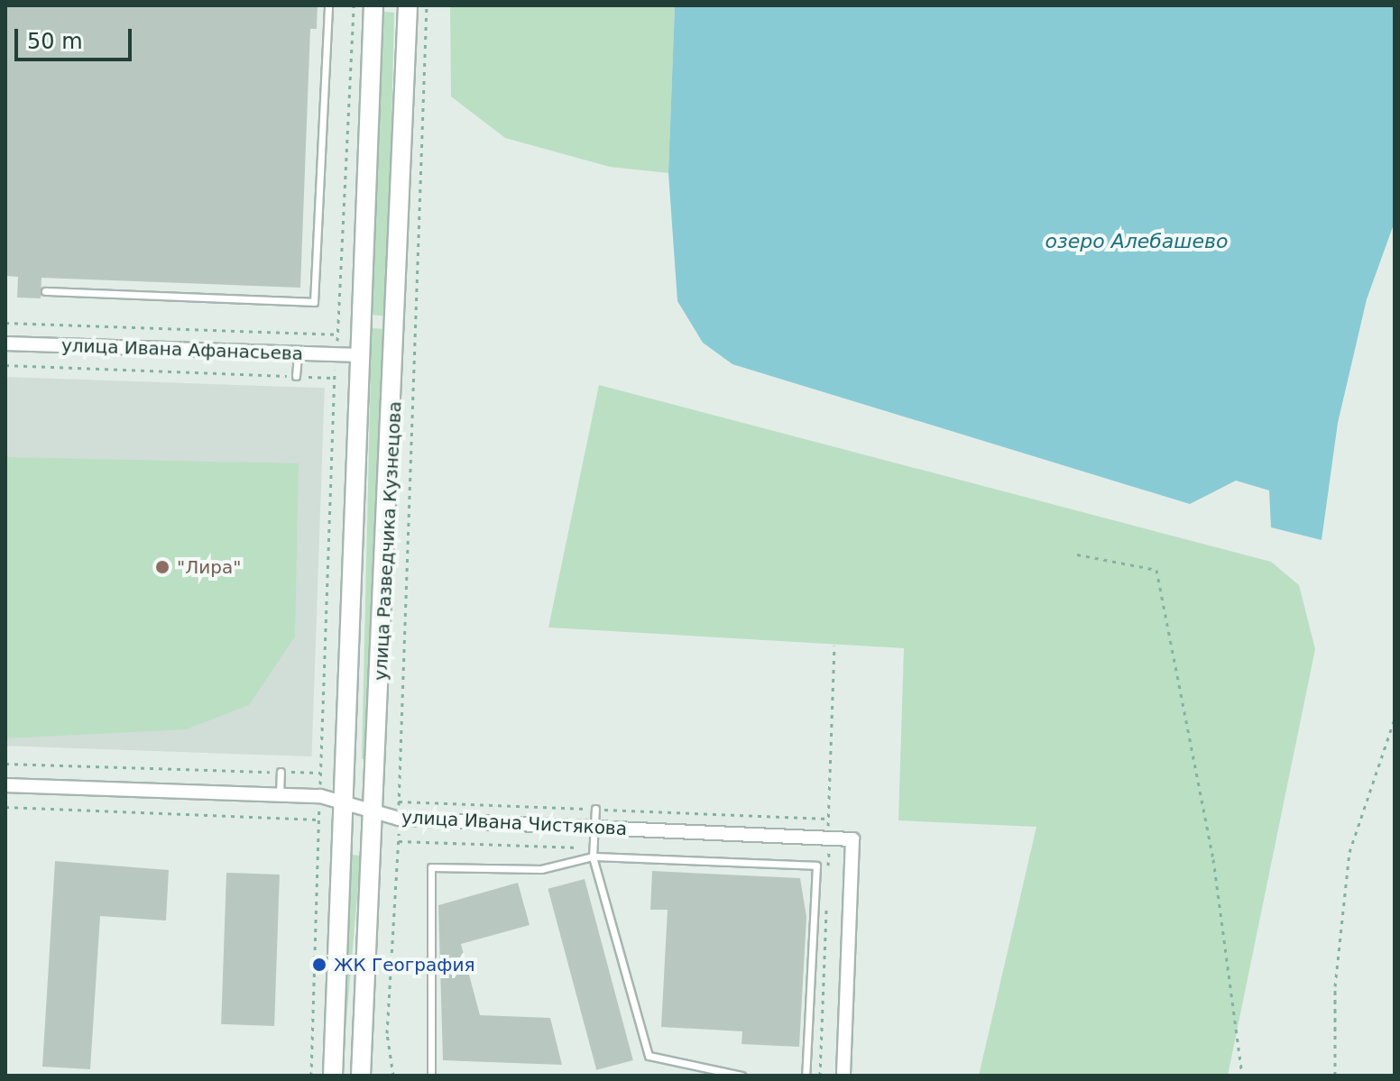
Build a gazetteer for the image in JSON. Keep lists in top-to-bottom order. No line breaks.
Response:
{"streets":{"main road":["улица Разведчика Кузнецова"],"street":["улица Ивана Афанасьева","улица Ивана Чистякова"]},"crossings":[["улица Ивана Афанасьева","улица Разведчика Кузнецова"],["улица Разведчика Кузнецова","улица Ивана Чистякова"]],"water":["озеро Алебашево"],"places":["\"Лира\"","ЖК География"],"scale_bar":"50 m"}
